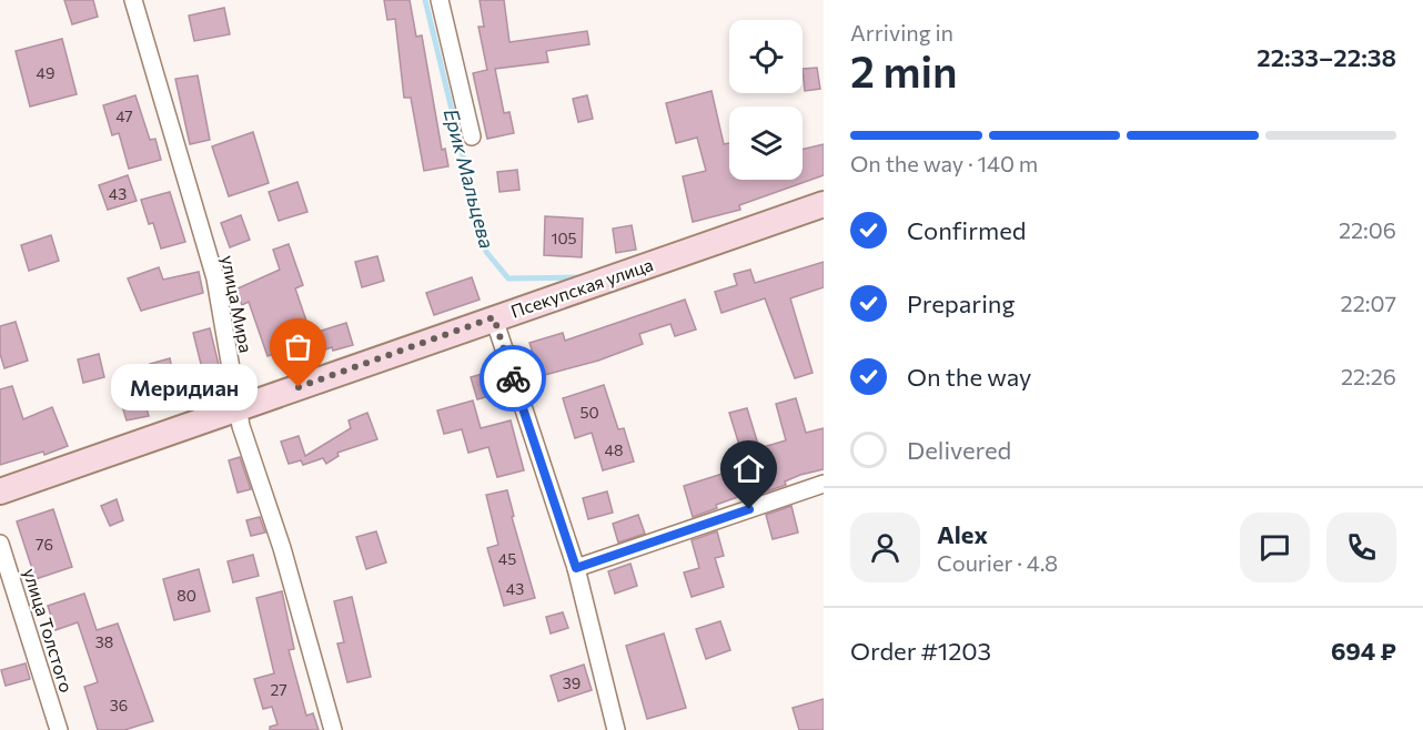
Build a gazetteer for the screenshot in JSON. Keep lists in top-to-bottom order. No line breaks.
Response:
{"streets":{"street":["Псекупская улица","улица Мира","улица Толстого"]},"crossings":[["Псекупская улица","улица Мира"]],"water":["Ерик Мальцева"],"places":["Меридиан"],"house_numbers":["49","47","43","105","50","48","76","45","43","80","38","39","27","36"],"page":{"heading":["2 min","Arriving in","22:33–22:38"],"panel":["Alex","Courier · 4.8","Order #1203","694 ₽"],"bar":"On the way · 140 m","list":[["Confirmed","22:06"],["Preparing","22:07"],["On the way","22:26"],"Delivered"],"bubble":"Меридиан"}}
